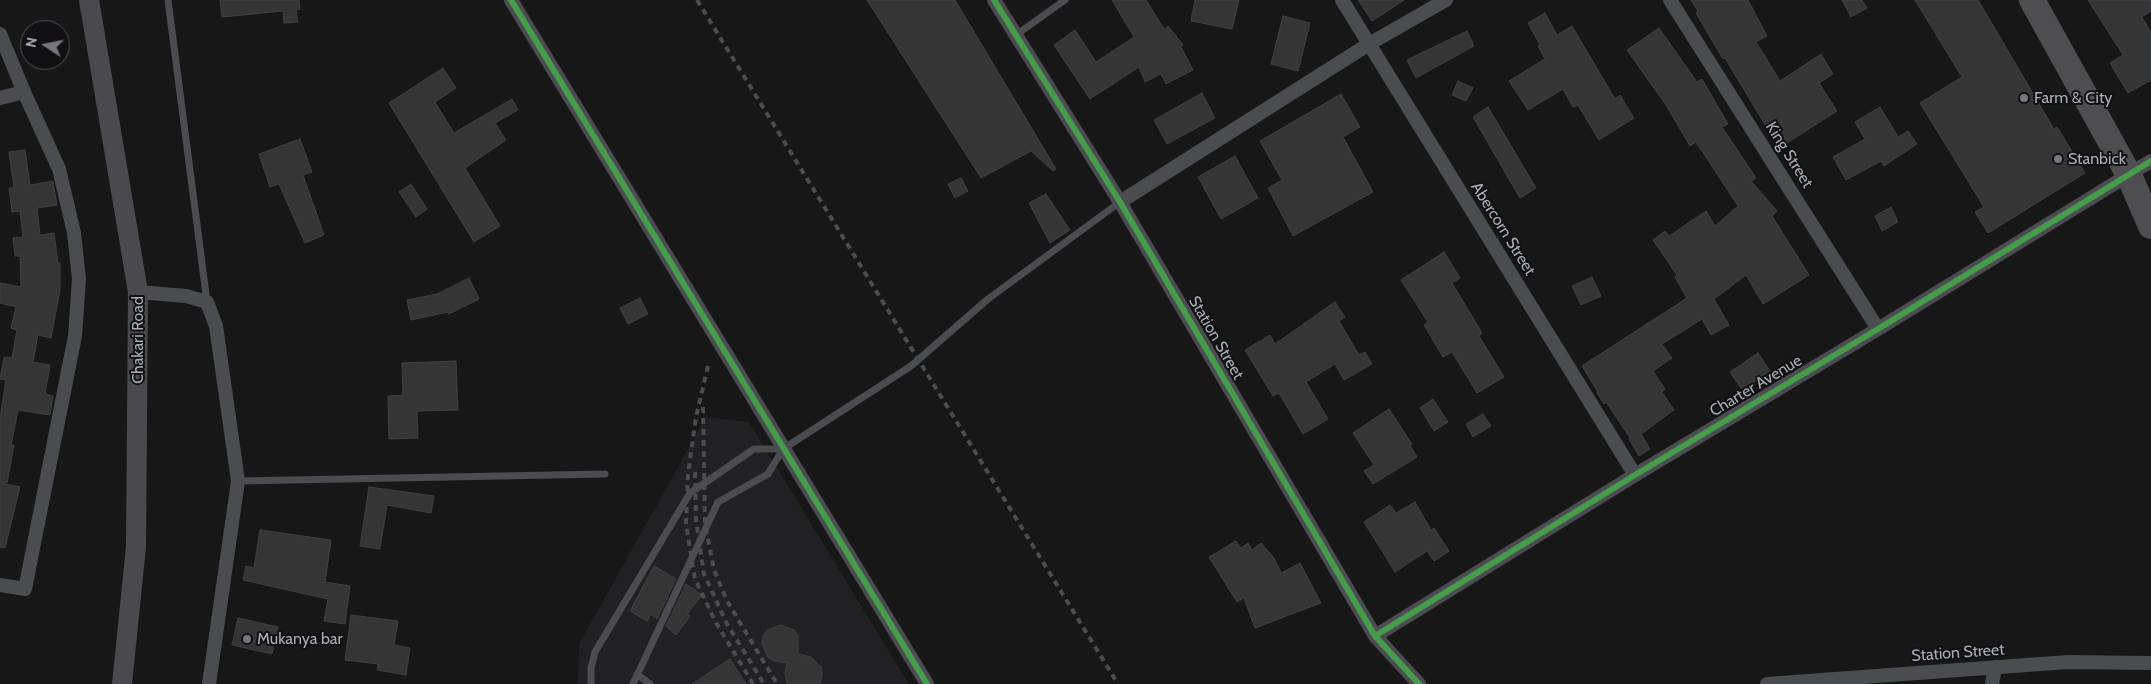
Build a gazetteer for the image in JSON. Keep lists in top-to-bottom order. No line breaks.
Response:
{"streets":{"main road":["Chakari Road"],"street":["King Street","Abercorn Street","Station Street","Charter Avenue"]},"crossings":[["King Street","Charter Avenue"],["Abercorn Street","Charter Avenue"],["Station Street","Charter Avenue"]],"places":["Farm & City","Stanbick","Mukanya bar"],"north":"left"}
